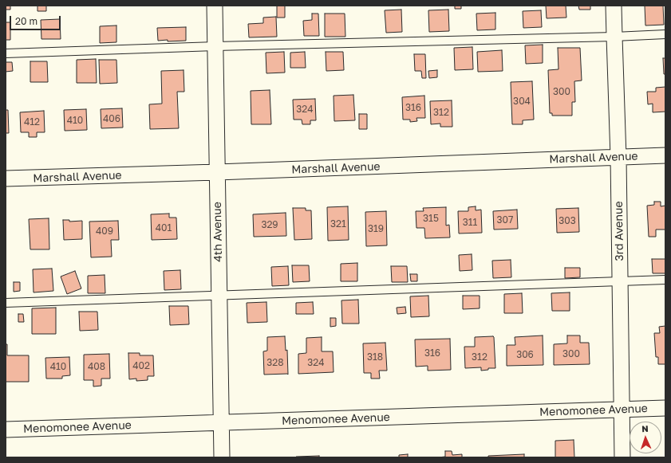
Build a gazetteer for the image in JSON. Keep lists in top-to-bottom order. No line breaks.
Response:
{"streets":{"street":["Marshall Avenue","3rd Avenue","4th Avenue","Menomonee Avenue"]},"crossings":[["Marshall Avenue","3rd Avenue"],["Marshall Avenue","4th Avenue"],["3rd Avenue","Menomonee Avenue"],["4th Avenue","Menomonee Avenue"]],"house_numbers":["300","304","316","324","312","406","410","412","315","307","303","311","321","329","401","319","409","316","300","306","318","312","328","324","402","410","408"],"scale_bar":"20 m","north":"top"}
